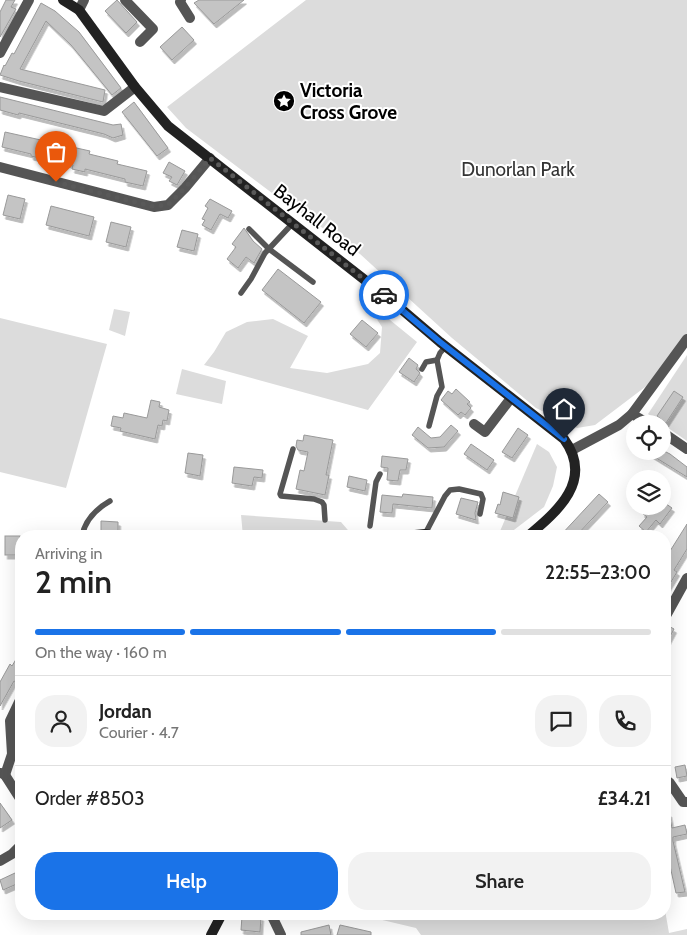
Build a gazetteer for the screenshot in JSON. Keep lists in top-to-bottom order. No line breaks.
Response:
{"streets":{"street":["Bayhall Road"]},"parks":["Dunorlan Park"],"places":{"place":["Victoria Cross Grove"]},"page":{"heading":["2 min","Arriving in","22:55–23:00"],"panel":["Jordan","Courier · 4.7","Order #8503","£34.21"],"bar":"On the way · 160 m","buttons":["Help","Share"]}}
